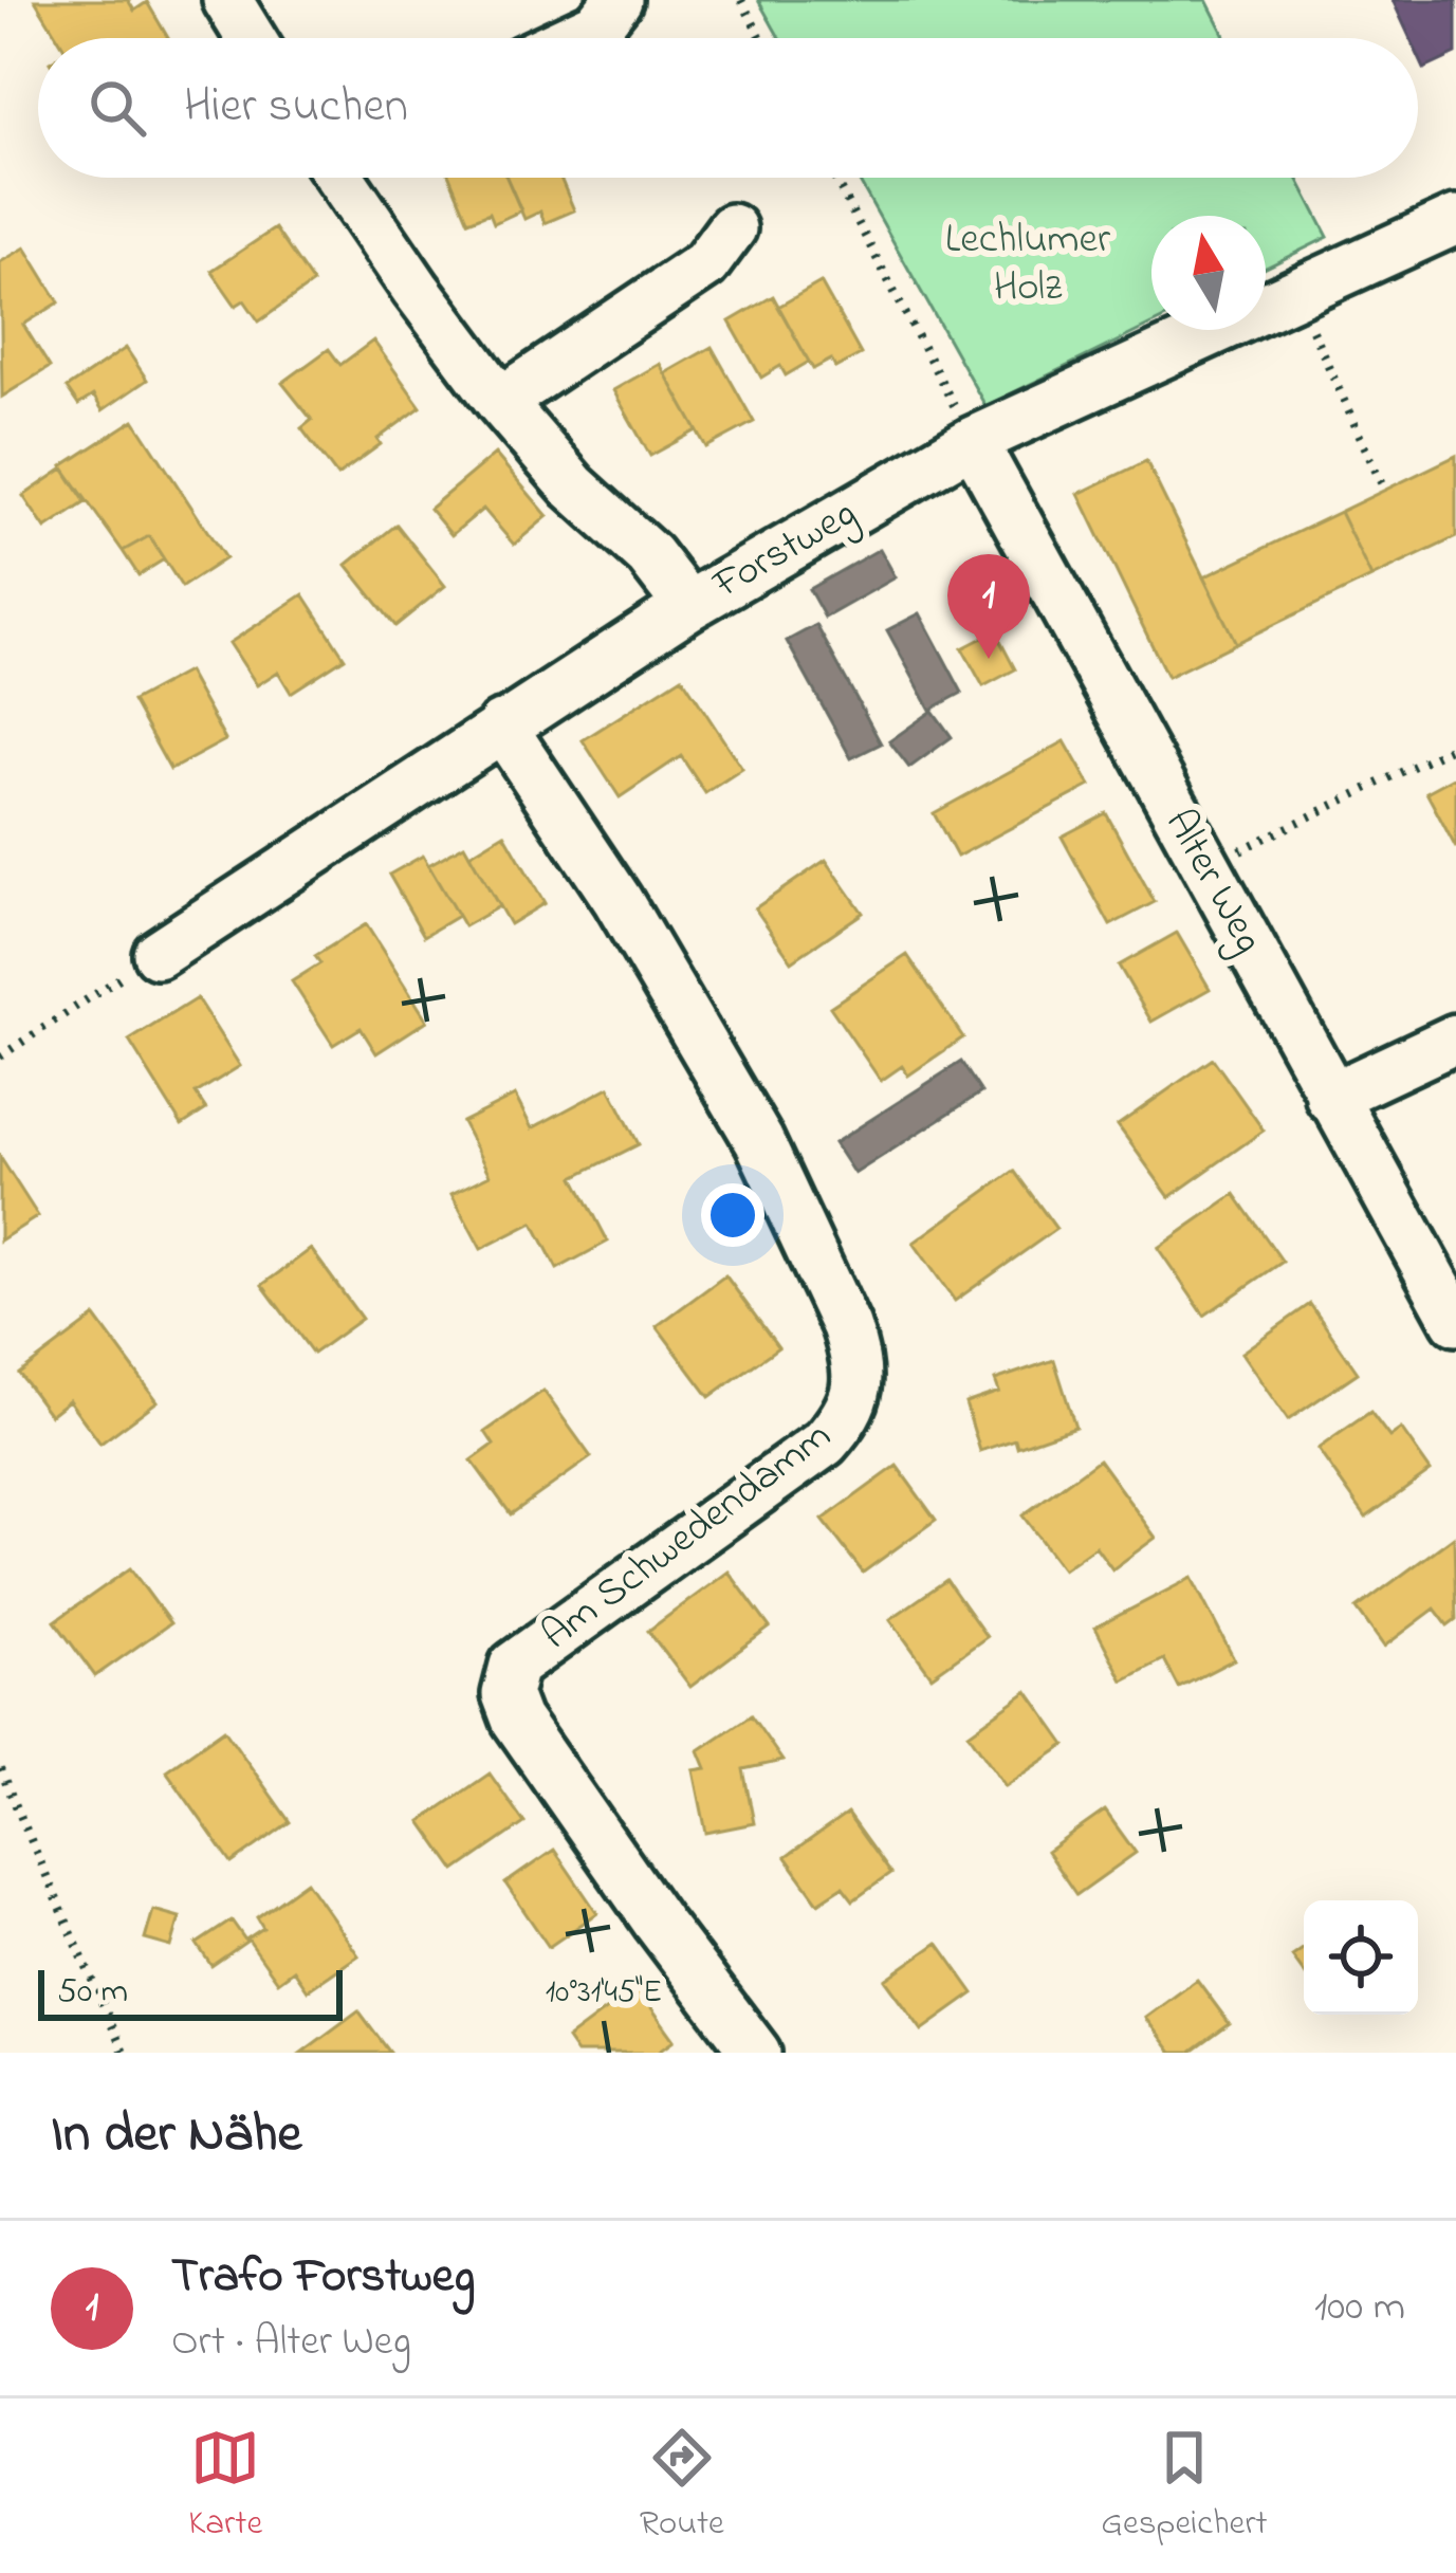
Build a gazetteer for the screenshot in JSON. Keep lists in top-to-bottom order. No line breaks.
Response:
{"streets":{"street":["Forstweg","Alter Weg","Am Schwedendamm"]},"crossings":[["Forstweg","Alter Weg"],["Forstweg","Am Schwedendamm"]],"parks":["Lechlumer Holz"],"scale_bar":"50 m","north":"top","page":{"search":"Hier suchen","pins":"1","scale":"50 m","heading":"In der Nähe","list":[{"mark":"1","name":"Trafo Forstweg","note":"Ort · Alter Weg","value":"100 m"}],"nav":["Karte","Route","Gespeichert"]},"coordinates":["10°31'45\"E"]}
